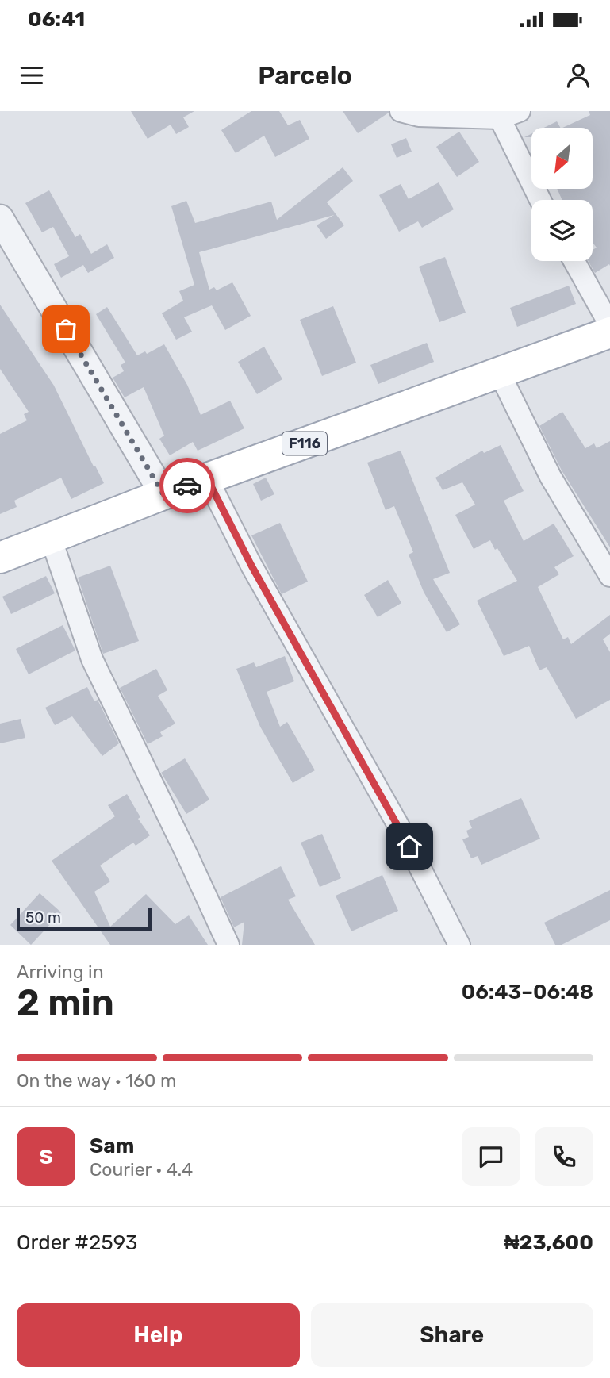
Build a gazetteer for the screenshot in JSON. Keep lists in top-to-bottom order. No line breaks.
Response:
{"streets":{"main road":["F116"]},"scale_bar":"50 m","north":"bottom left","page":{"status":"06:41","header":"Parcelo","scale":"50 m","heading":["2 min","Arriving in","06:43–06:48"],"panel":["Sam","Courier · 4.4","Order #2593","₦23,600"],"bar":"On the way · 160 m","round":"S","buttons":["Help","Share"]}}
